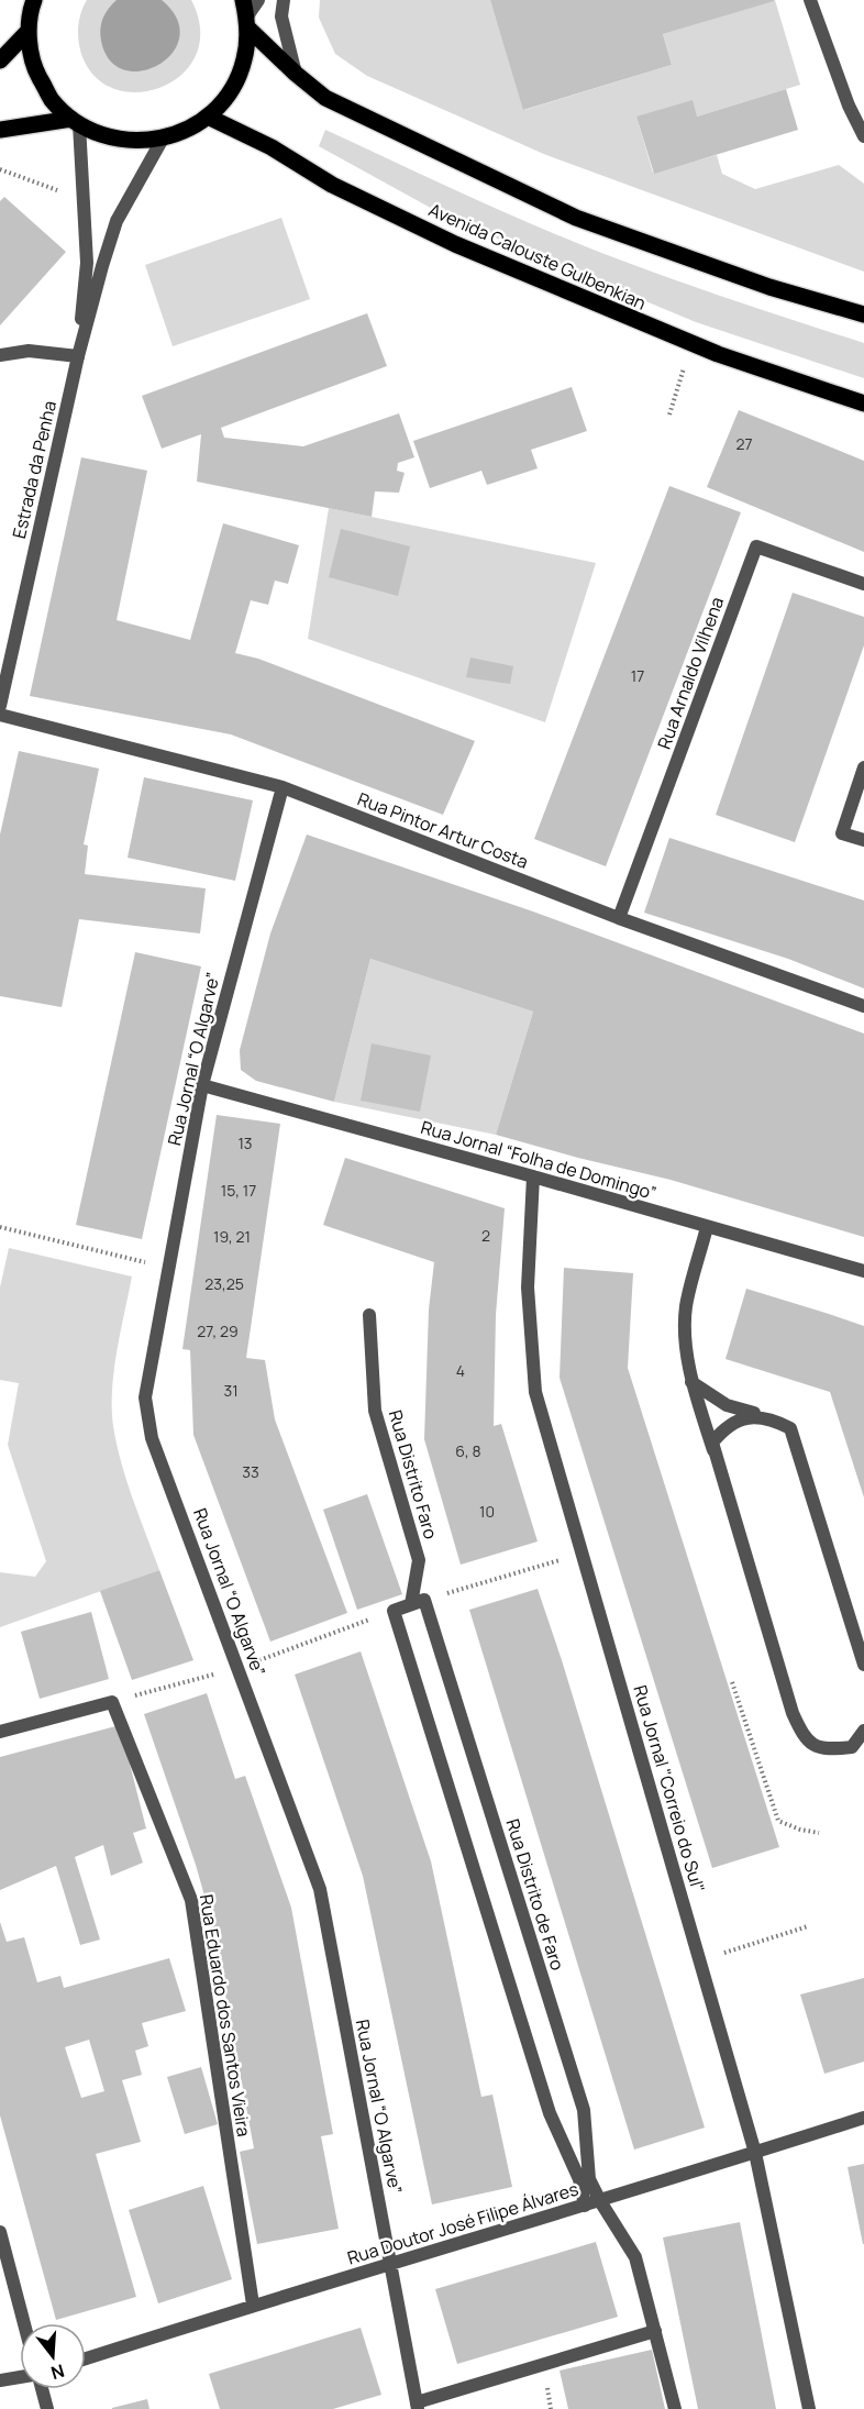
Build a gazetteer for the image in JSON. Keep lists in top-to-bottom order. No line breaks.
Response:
{"streets":{"main road":["Avenida Calouste Gulbenkian"],"street":["Estrada da Penha","Rua Arnaldo Vilhena","Rua Pintor Artur Costa","Rua Jornal “O Algarve”","Rua Jornal “Folha de Domingo”","Rua Distrito Faro","Rua Jornal \"Correio do Sul\"","Rua Distrito de Faro","Rua Eduardo dos Santos Vieira","Rua Doutor José Filipe Álvares"]},"crossings":[["Rua Arnaldo Vilhena","Rua Pintor Artur Costa"],["Rua Pintor Artur Costa","Rua Jornal “O Algarve”"],["Rua Jornal “O Algarve”","Rua Jornal “Folha de Domingo”"],["Rua Jornal “O Algarve”","Rua Doutor José Filipe Álvares"],["Rua Jornal “Folha de Domingo”","Rua Jornal \"Correio do Sul\""],["Rua Distrito Faro","Rua Distrito de Faro"],["Rua Jornal \"Correio do Sul\"","Rua Doutor José Filipe Álvares"],["Rua Distrito de Faro","Rua Doutor José Filipe Álvares"],["Rua Eduardo dos Santos Vieira","Rua Doutor José Filipe Álvares"]],"house_numbers":["27","17","13","15, 17","2","19, 21","23,25","27, 29","4","31","6, 8","33","10"],"north":"bottom"}
